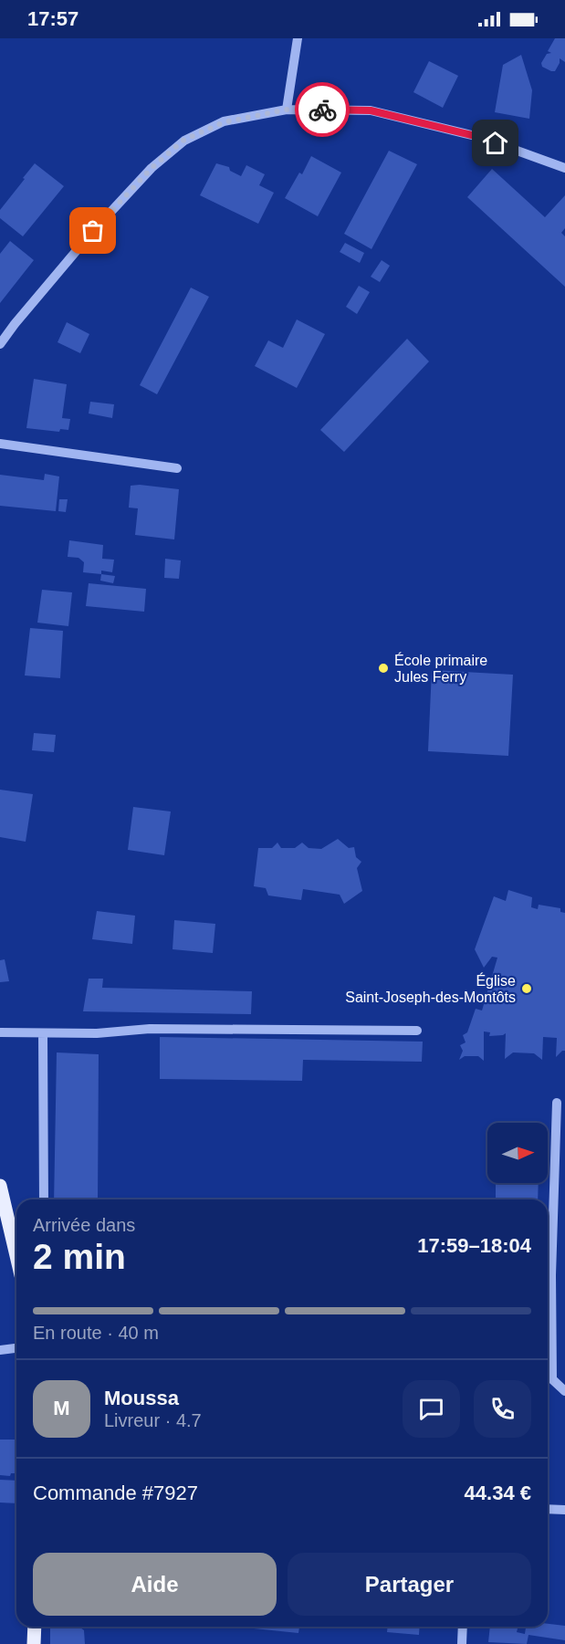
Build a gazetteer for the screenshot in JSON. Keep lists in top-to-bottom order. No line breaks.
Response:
{"places":["École primaire Jules Ferry","Église Saint-Joseph-des-Montôts"],"north":"right","page":{"status":"17:57","heading":["2 min","Arrivée dans","17:59–18:04"],"panel":["Moussa","Livreur · 4.7","Commande #7927","44.34 €"],"bar":"En route · 40 m","round":"M","buttons":["Aide","Partager"]}}
